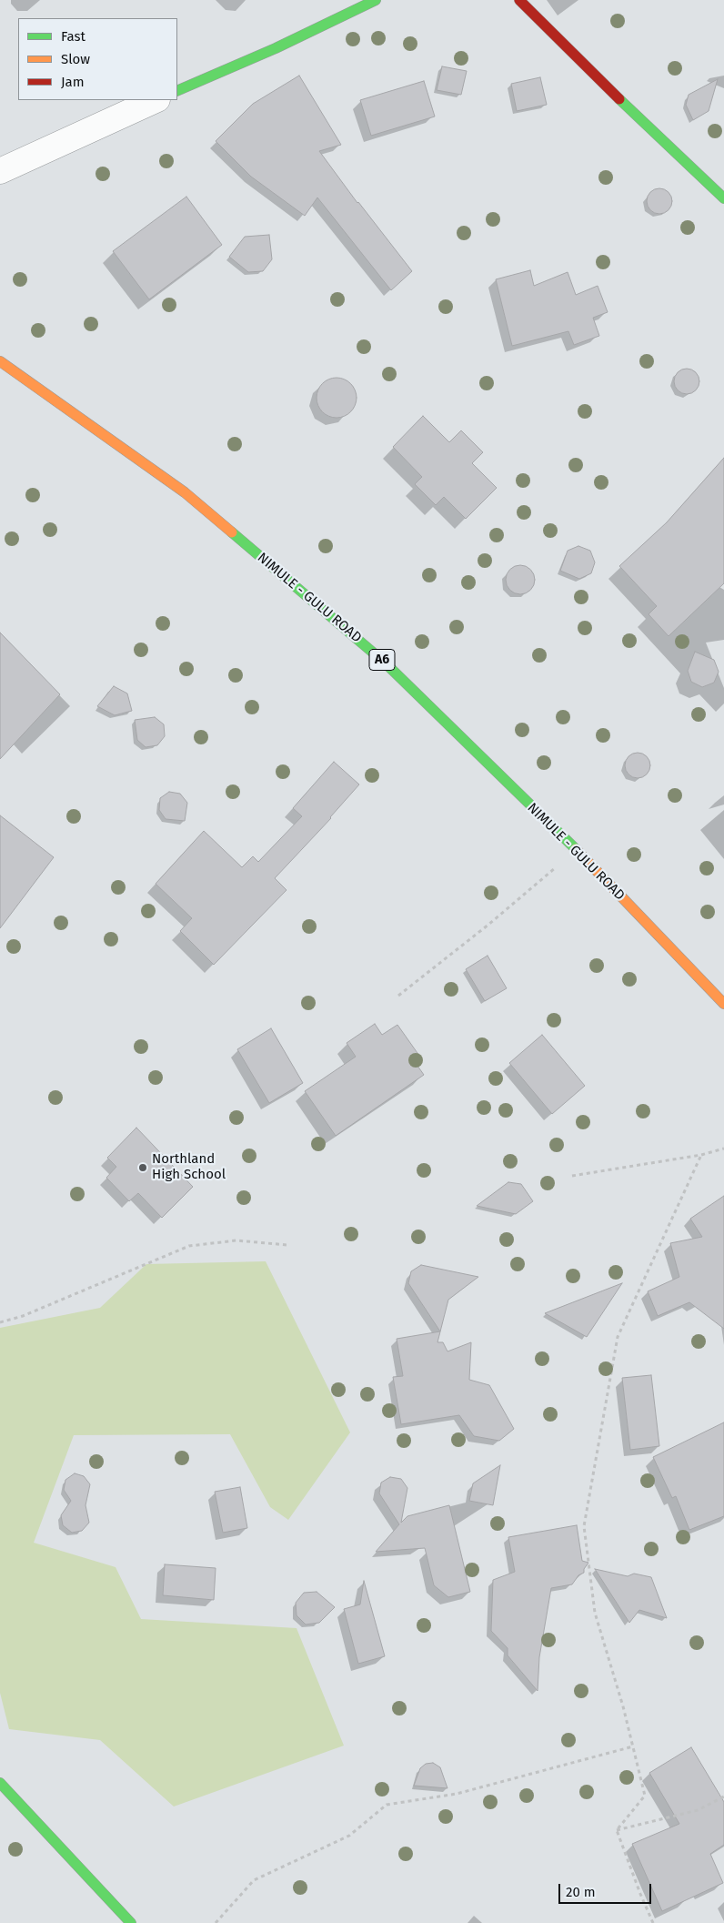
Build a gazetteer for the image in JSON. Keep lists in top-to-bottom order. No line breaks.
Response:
{"streets":{"main road":["NIMULE - GULU ROAD","A6"]},"places":["Northland High School"],"legend":["Fast","Slow","Jam"],"scale_bar":"20 m"}
